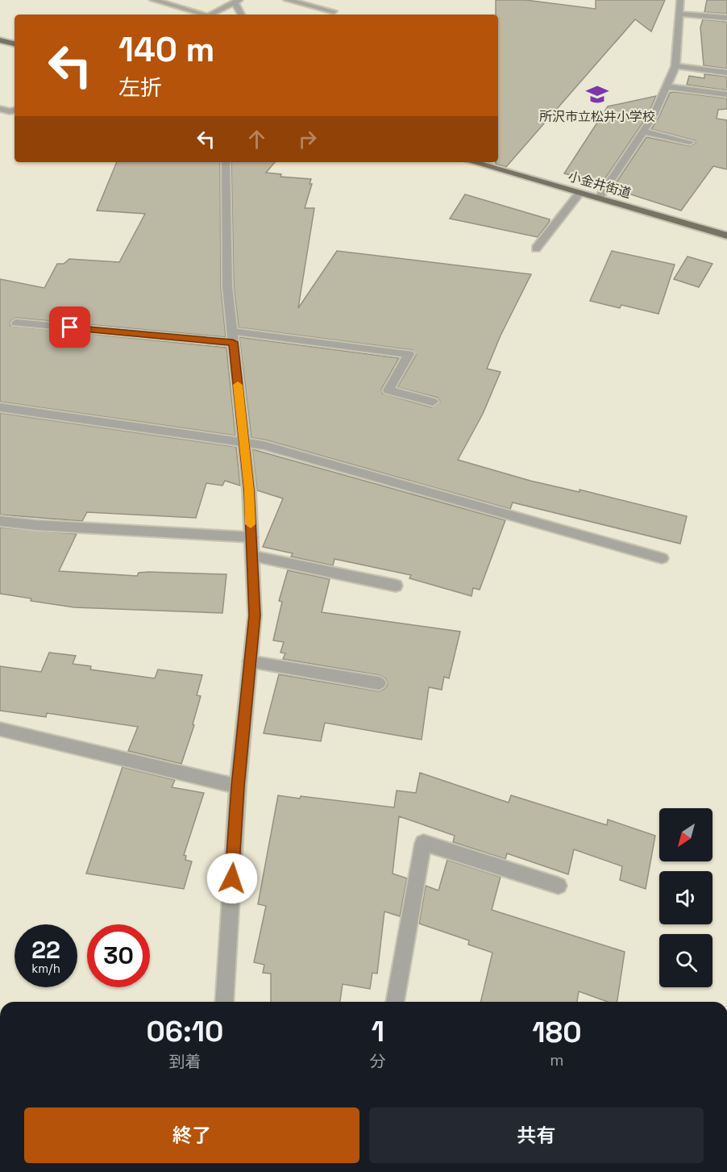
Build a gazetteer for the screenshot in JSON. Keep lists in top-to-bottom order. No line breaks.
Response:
{"streets":{"main road":["小金井街道"]},"places":{"school or university":["所沢市立松井小学校"]},"north":"bottom left","page":{"turn":["140 m","左折"],"speed":"22 km/h","limit":"30","eta":["06:10","到着","1","分","180","m"],"buttons":["終了","共有"]}}
